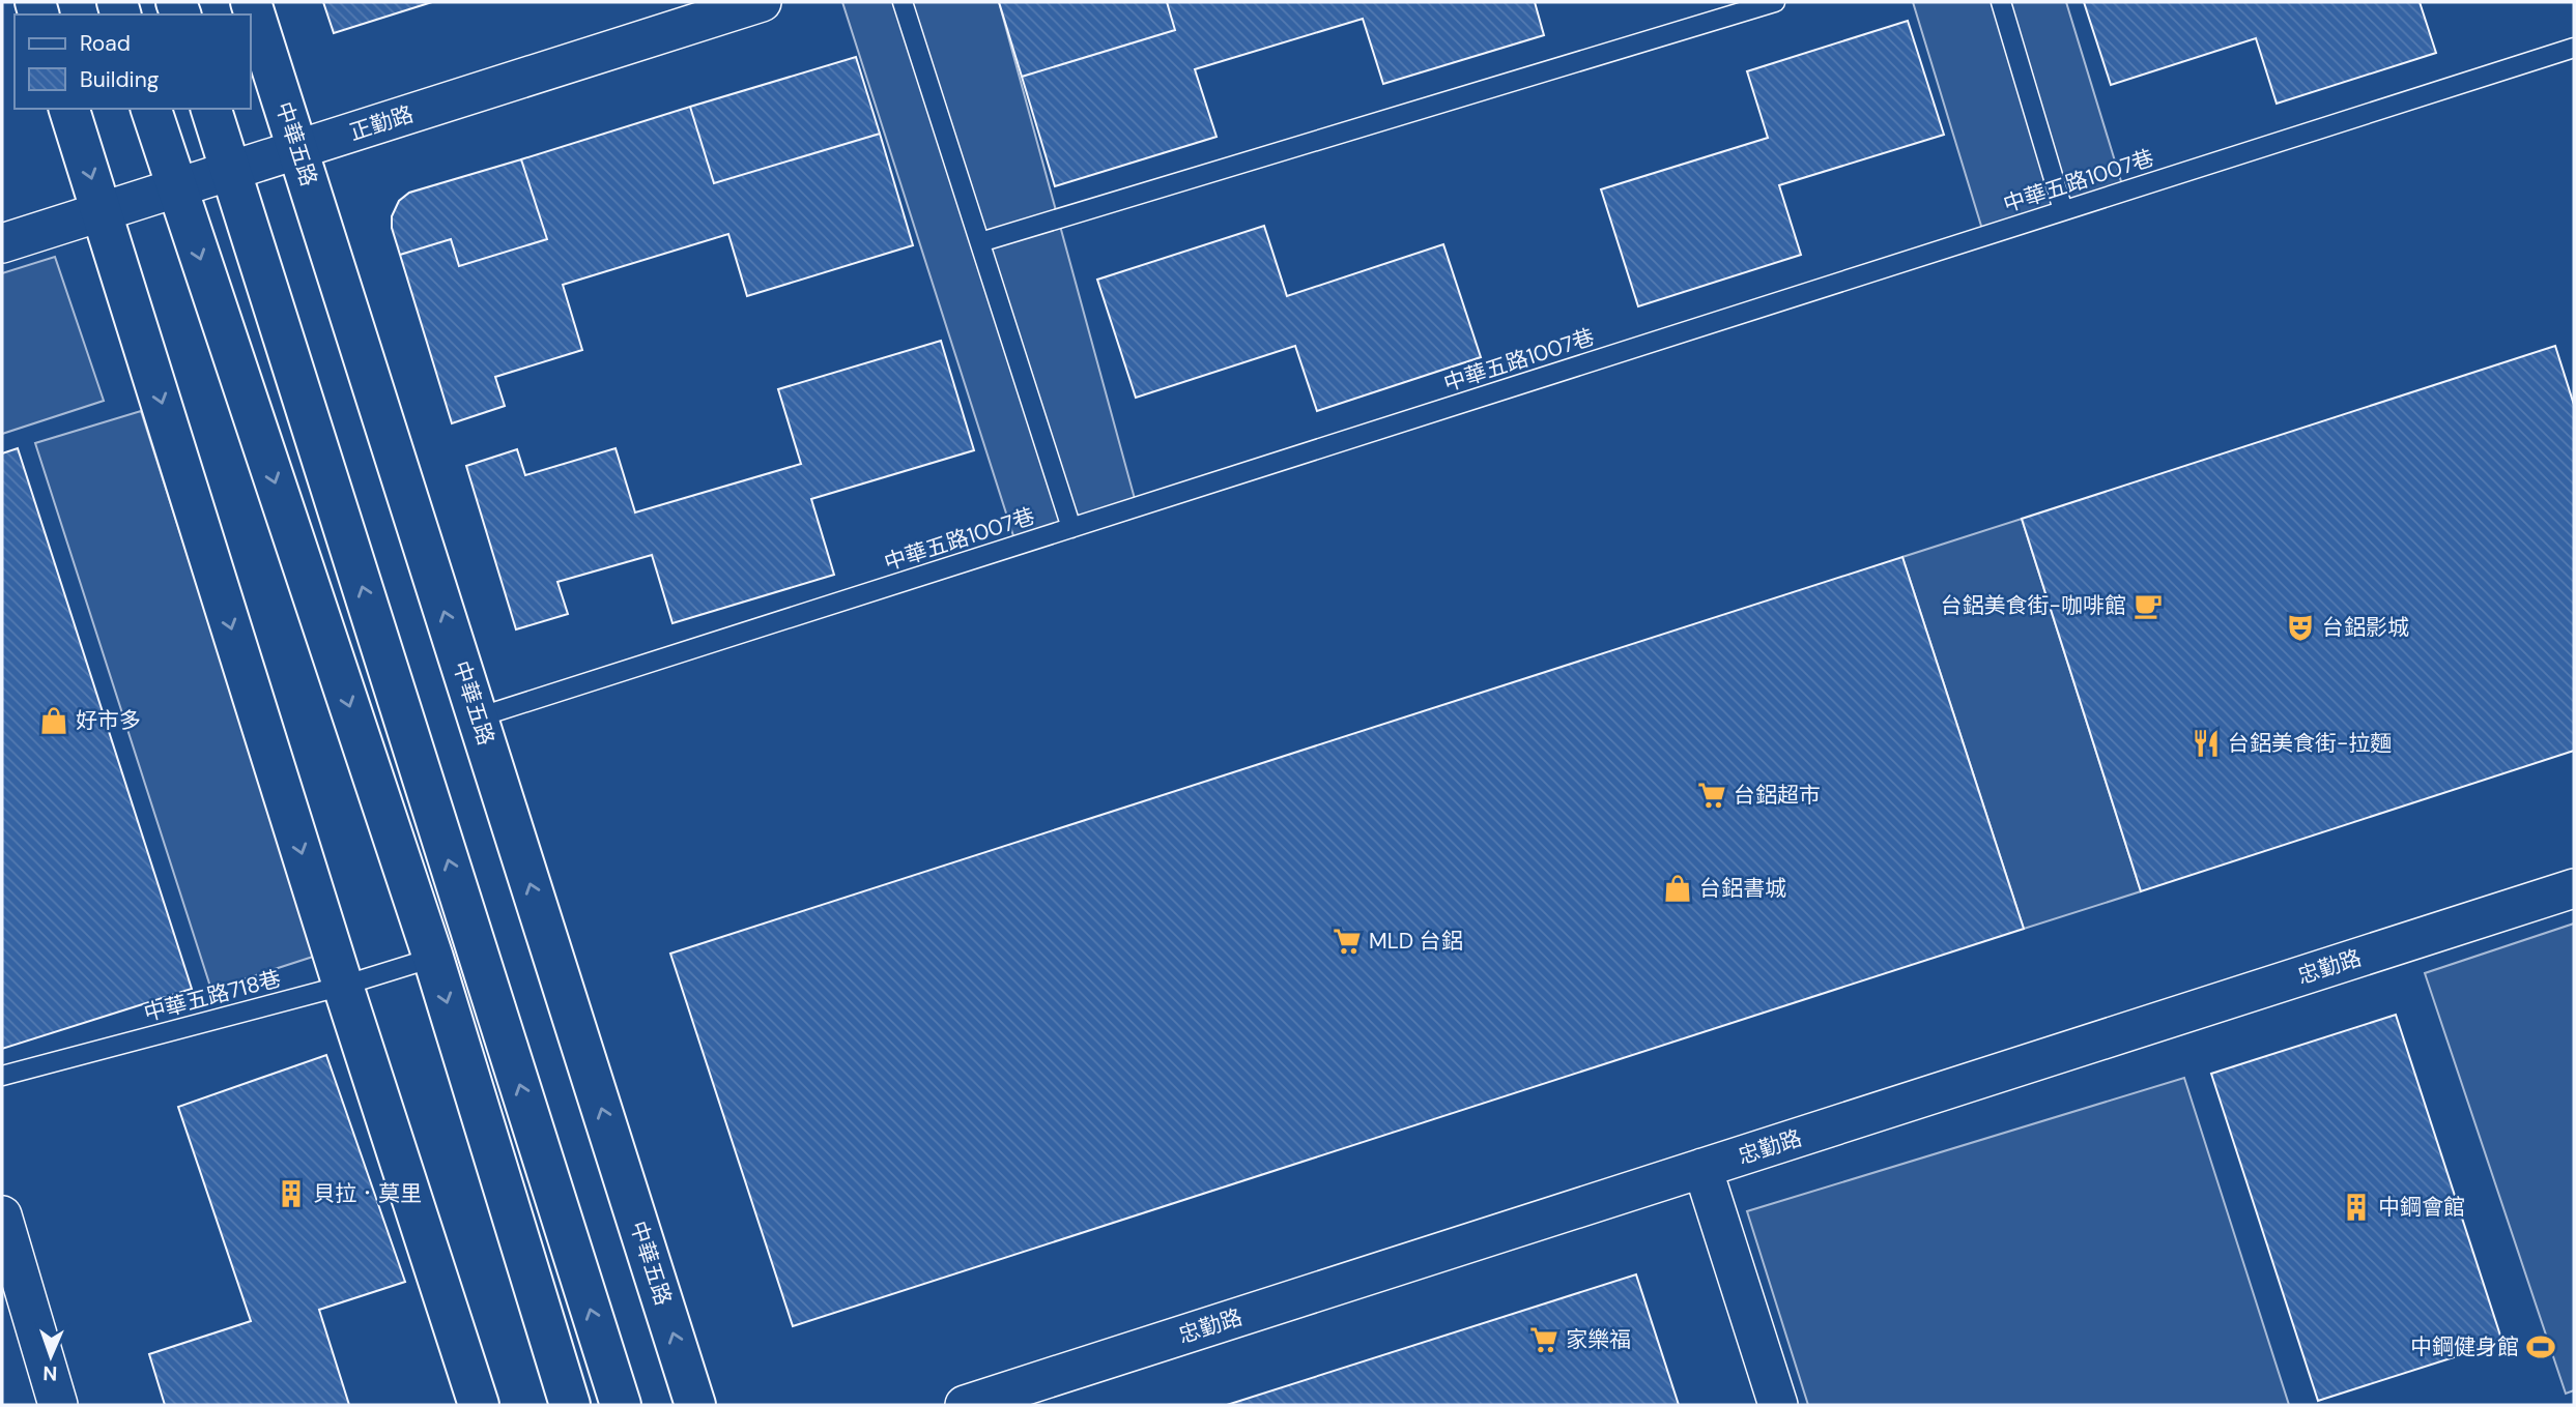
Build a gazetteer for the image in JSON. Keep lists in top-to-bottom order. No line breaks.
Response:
{"streets":{"street":["正勤路","中華五路","忠勤路"],"lane":["中華五路1007巷","中華五路718巷"]},"crossings":[["正勤路","中華五路"],["中華五路","中華五路1007巷"]],"places":{"cafe":["台鋁美食街-咖啡館"],"theatre":["台鋁影城"],"shop":["好市多","台鋁書城"],"restaurant":["台鋁美食街-拉麵"],"supermarket":["台鋁超市","MLD 台鋁","家樂福"],"building":["貝拉．莫里","中鋼會館"],"sports":["中鋼健身館"]},"legend":["Road","Building"],"north":"bottom"}
